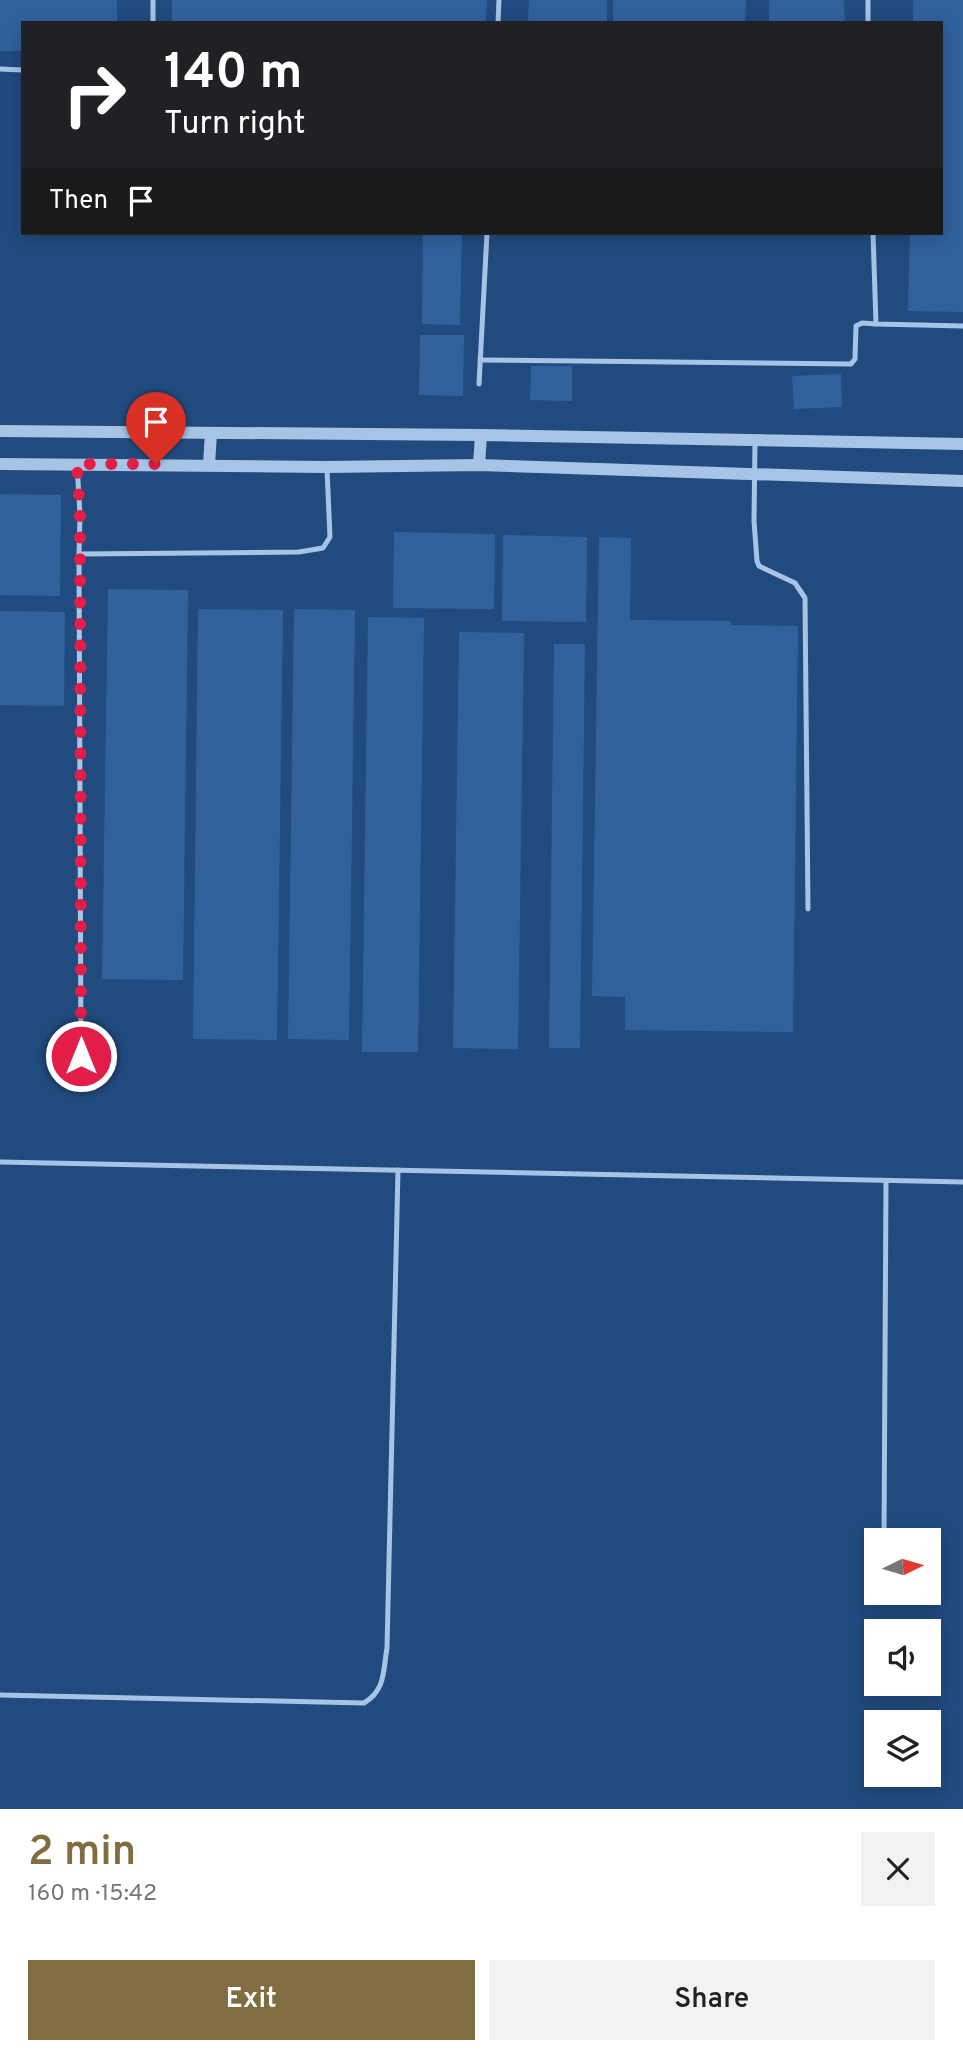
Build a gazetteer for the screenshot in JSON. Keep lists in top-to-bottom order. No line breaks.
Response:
{"north":"right","page":{"turn":["140 m","Turn right"],"then":"Then","heading":["2 min","160 m · 15:42"],"buttons":["Exit","Share"]}}
